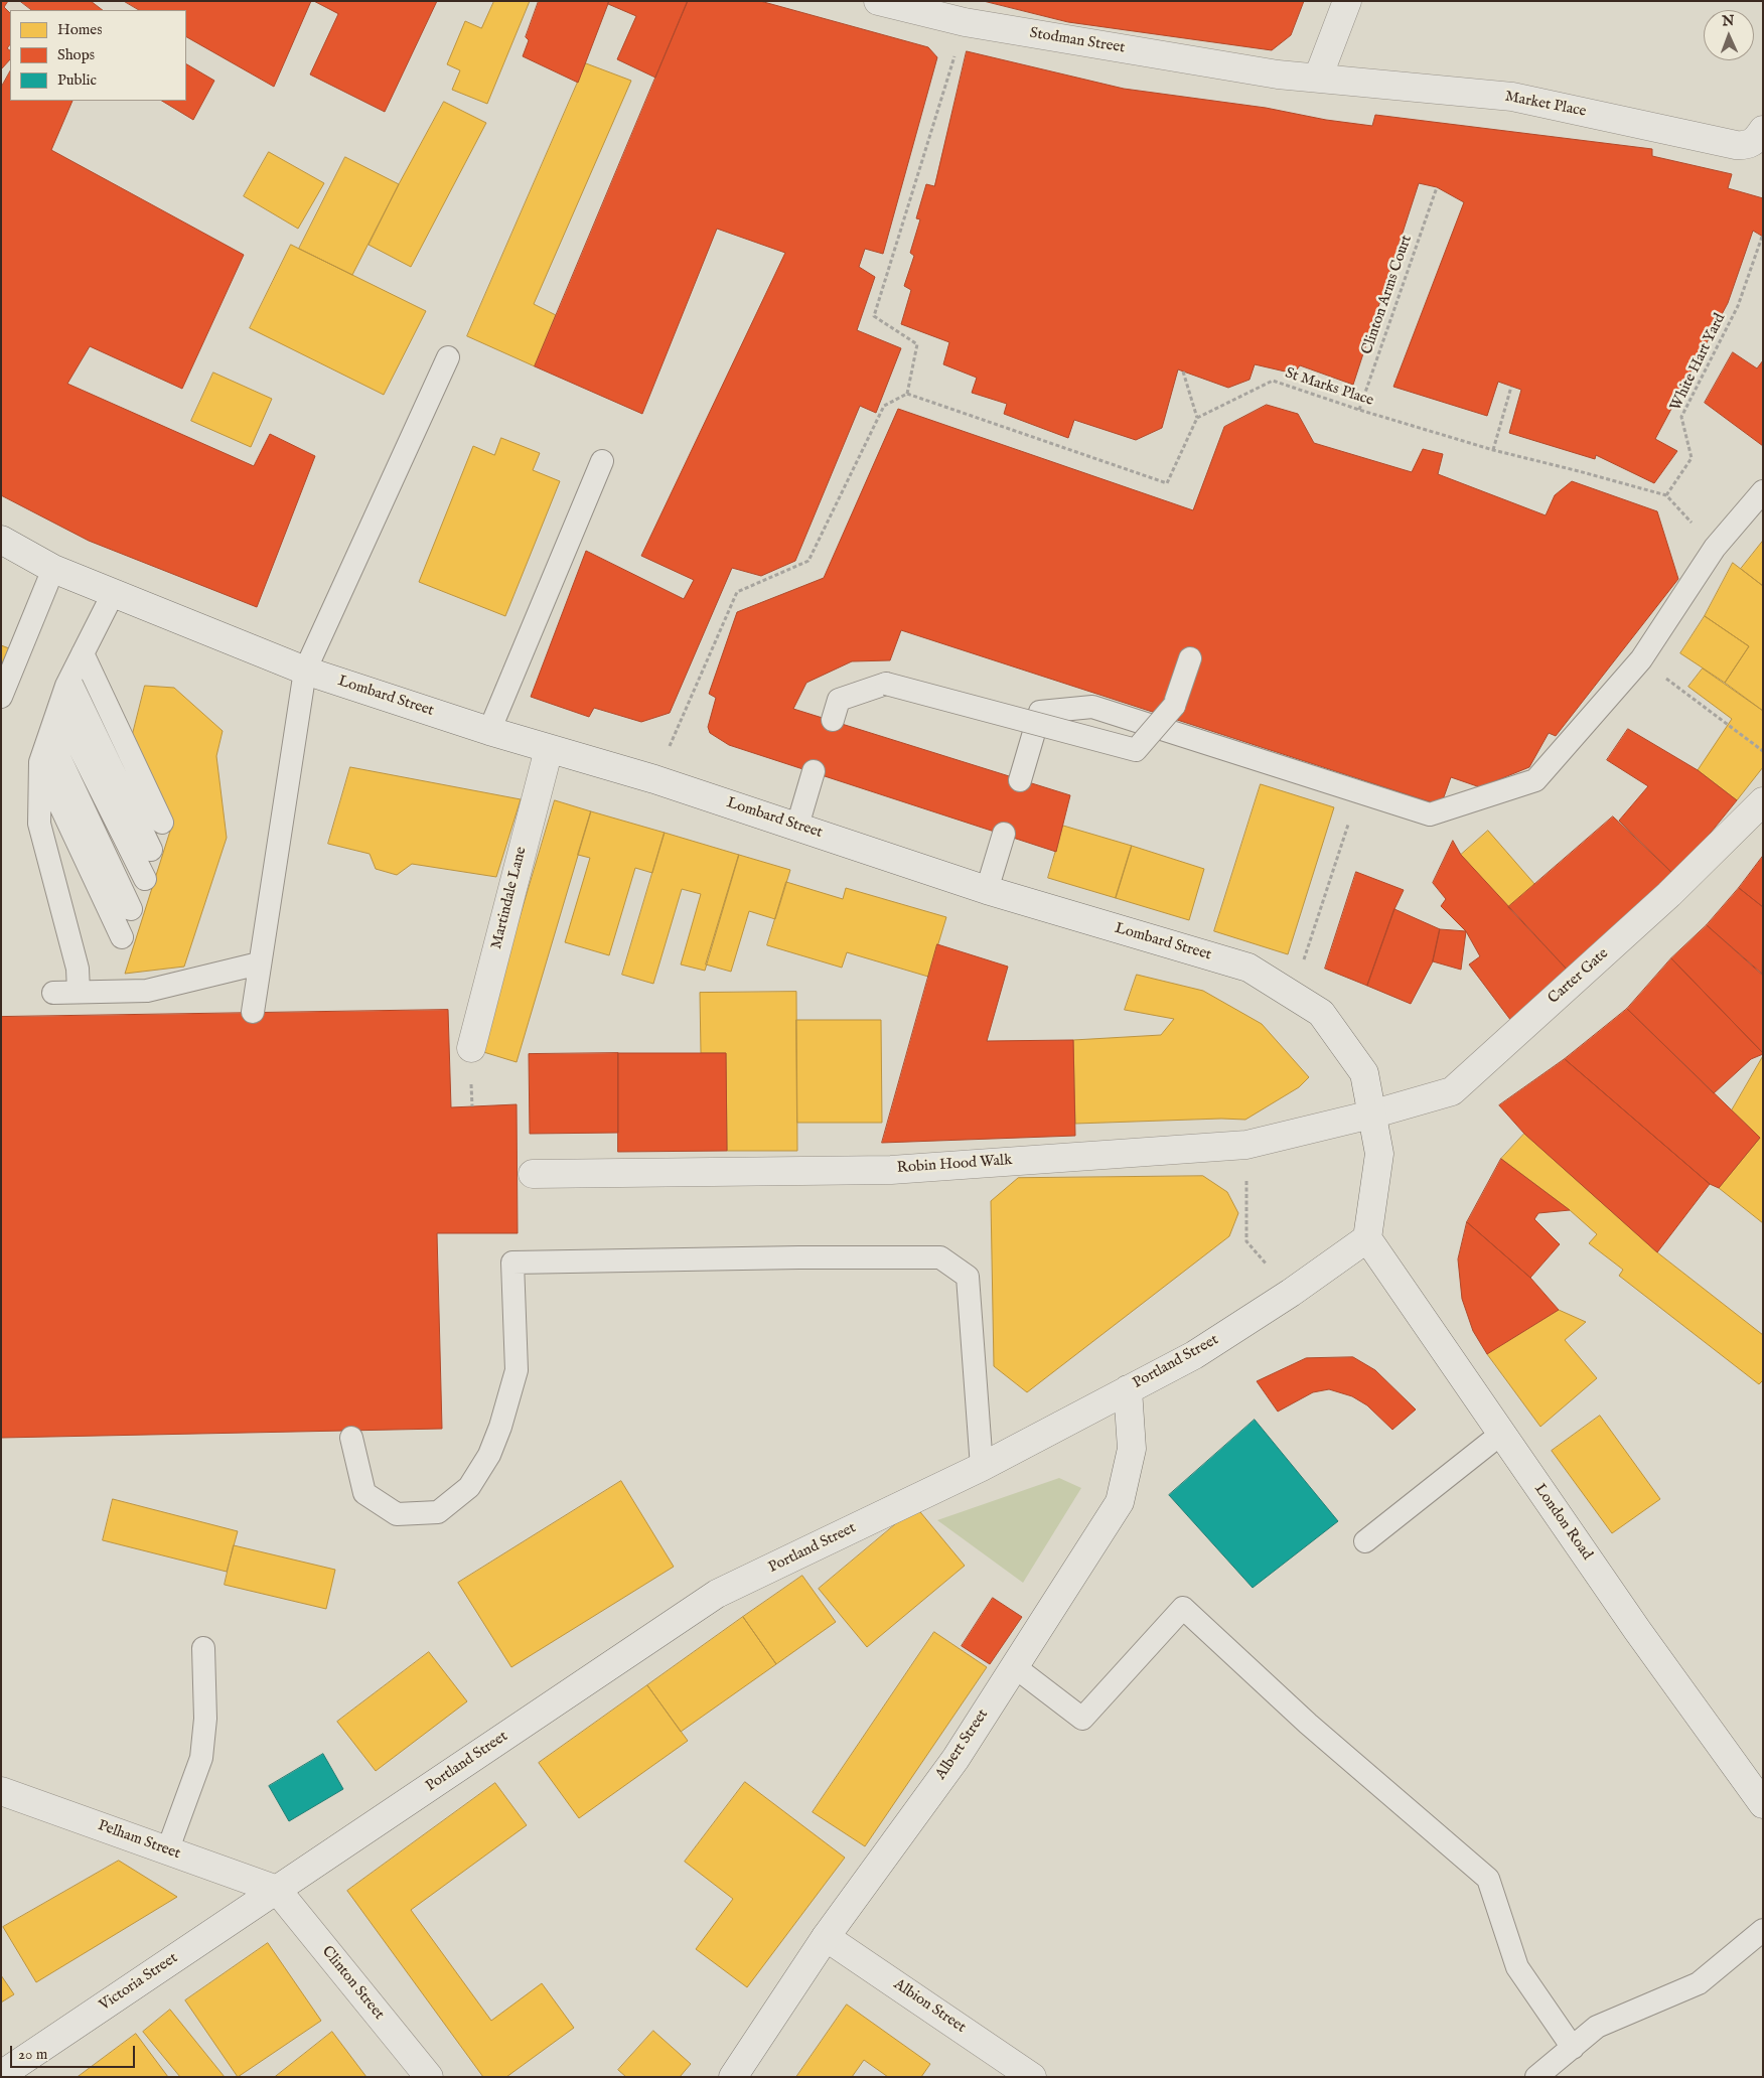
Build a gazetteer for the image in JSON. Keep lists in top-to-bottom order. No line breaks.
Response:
{"streets":{"street":["Stodman Street","Market Place","Lombard Street","Martindale Lane","Carter Gate","Robin Hood Walk","Portland Street","London Road","Albert Street","Pelham Street","Victoria Street","Clinton Street","Albion Street"],"path":["Clinton Arms Court","White Hart Yard","St Marks Place"]},"crossings":[["Stodman Street","Market Place"],["Clinton Arms Court","St Marks Place"],["White Hart Yard","St Marks Place"],["Lombard Street","Martindale Lane"],["Lombard Street","Carter Gate"],["Lombard Street","Robin Hood Walk"],["Lombard Street","Portland Street"],["Lombard Street","London Road"],["Carter Gate","Robin Hood Walk"],["Portland Street","London Road"],["Portland Street","Albert Street"],["Portland Street","Pelham Street"],["Portland Street","Victoria Street"],["Portland Street","Clinton Street"],["Albert Street","Albion Street"],["Pelham Street","Victoria Street"],["Pelham Street","Clinton Street"],["Victoria Street","Clinton Street"]],"legend":["Homes","Shops","Public"],"scale_bar":"20 m","north":"top"}
